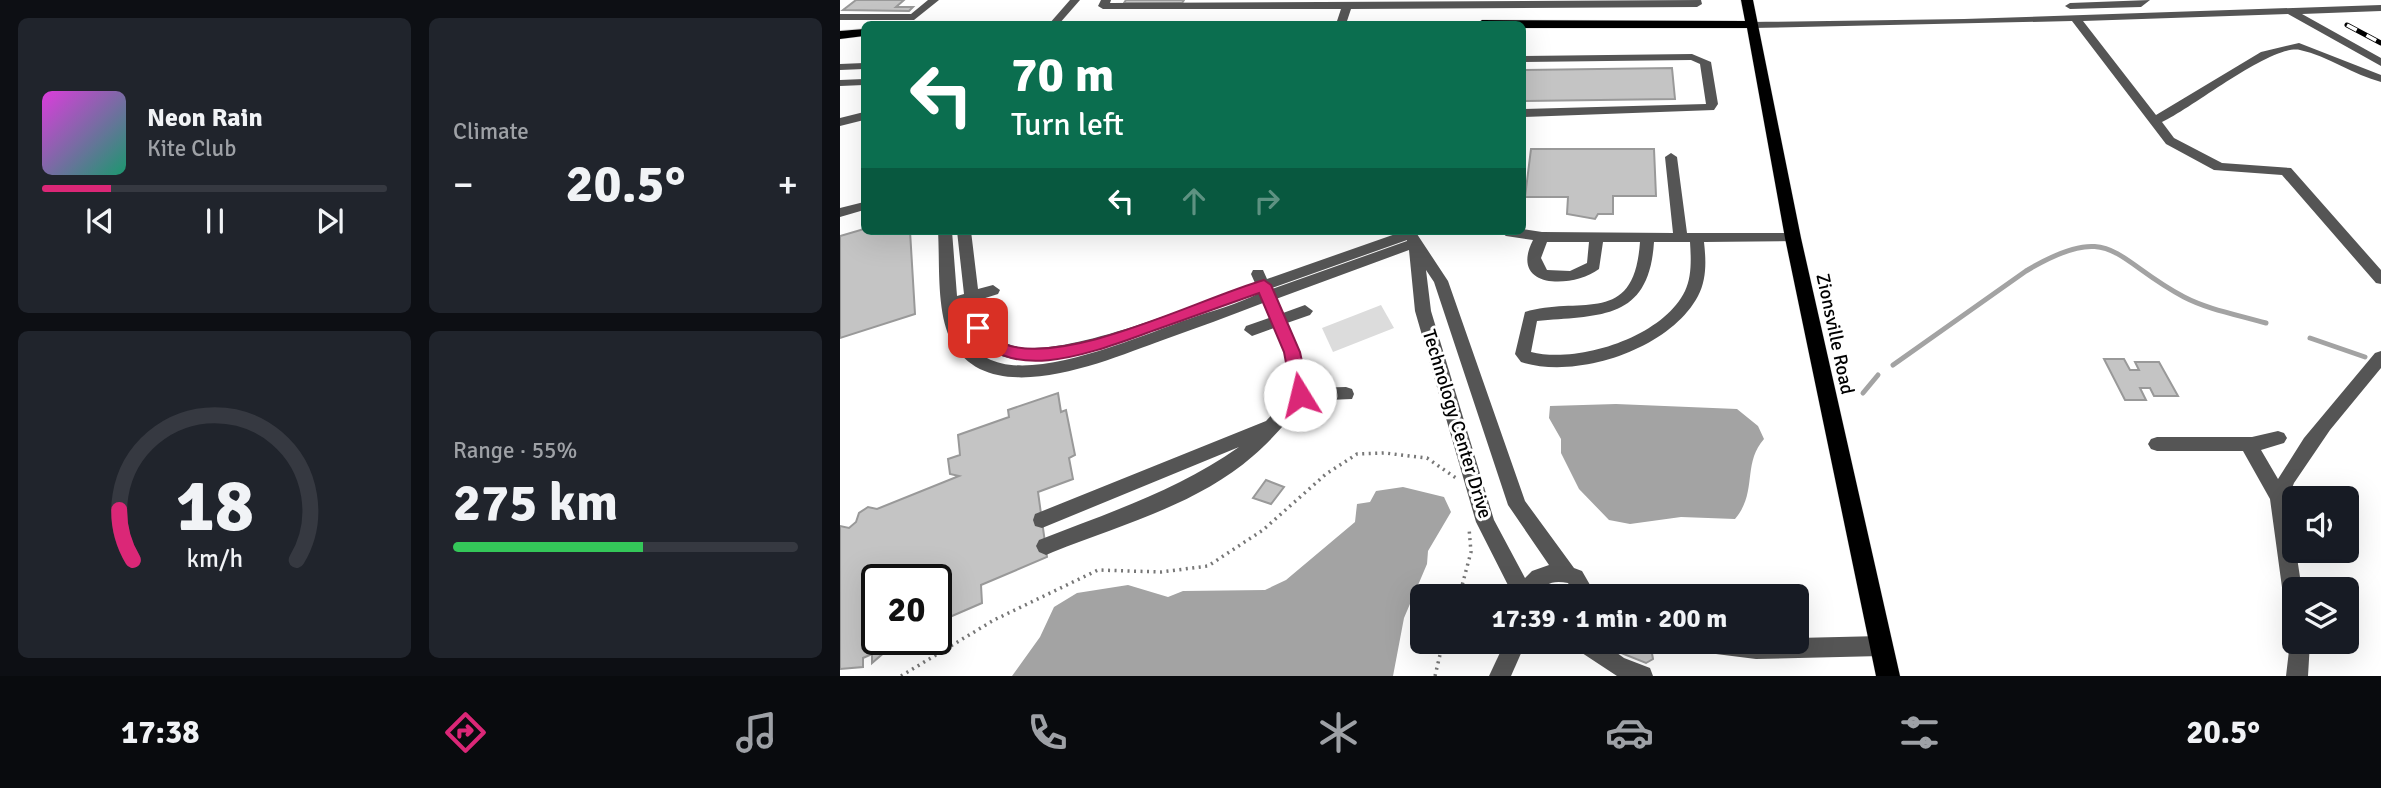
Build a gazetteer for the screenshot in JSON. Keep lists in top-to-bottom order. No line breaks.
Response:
{"streets":{"main road":["Zionsville Road"],"street":["Technology Center Drive"]},"page":{"tile":["Climate",["Range · 55%","275 km"]],"turn":["70 m","Turn left"],"song":["Neon Rain","Kite Club"],"heat":["−","20.5°","+"],"limit":"20","trip":"17:39 · 1 min · 200 m","tabs":["17:38","20.5°"],"gauge":["18","km/h"]}}
